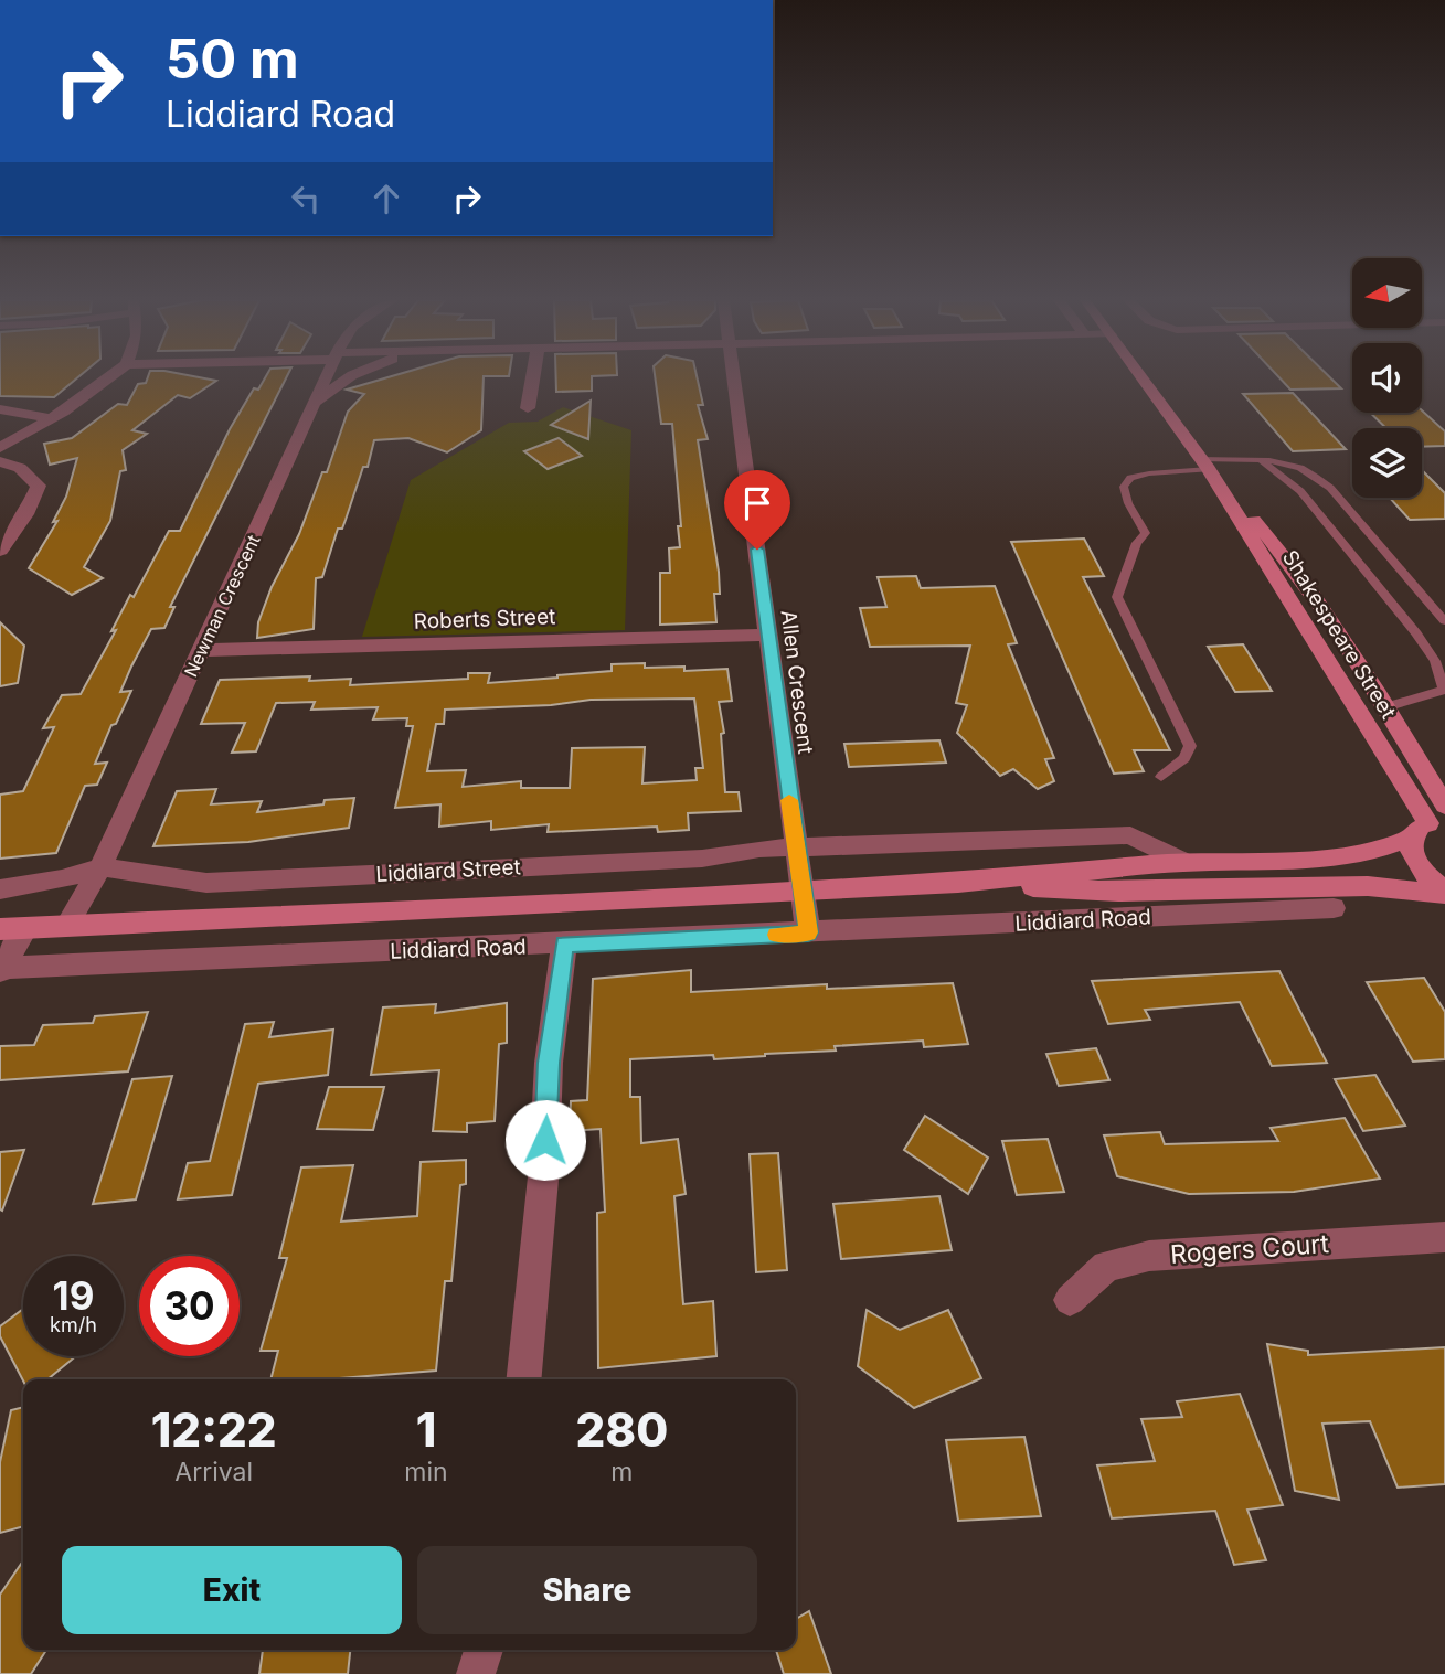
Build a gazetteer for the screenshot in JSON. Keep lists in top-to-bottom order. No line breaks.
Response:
{"streets":{"street":["Newman Crescent","Roberts Street","Shakespeare Street","Allen Crescent","Liddiard Street","Liddiard Road","Rogers Court"]},"crossings":[["Newman Crescent","Roberts Street"],["Newman Crescent","Liddiard Street"],["Newman Crescent","Liddiard Road"],["Roberts Street","Allen Crescent"],["Allen Crescent","Liddiard Street"],["Allen Crescent","Liddiard Road"],["Liddiard Street","Liddiard Road"]],"north":"left","page":{"turn":["50 m","Liddiard Road"],"speed":"19 km/h","limit":"30","eta":["12:22","Arrival","1","min","280","m"],"buttons":["Exit","Share"]}}
